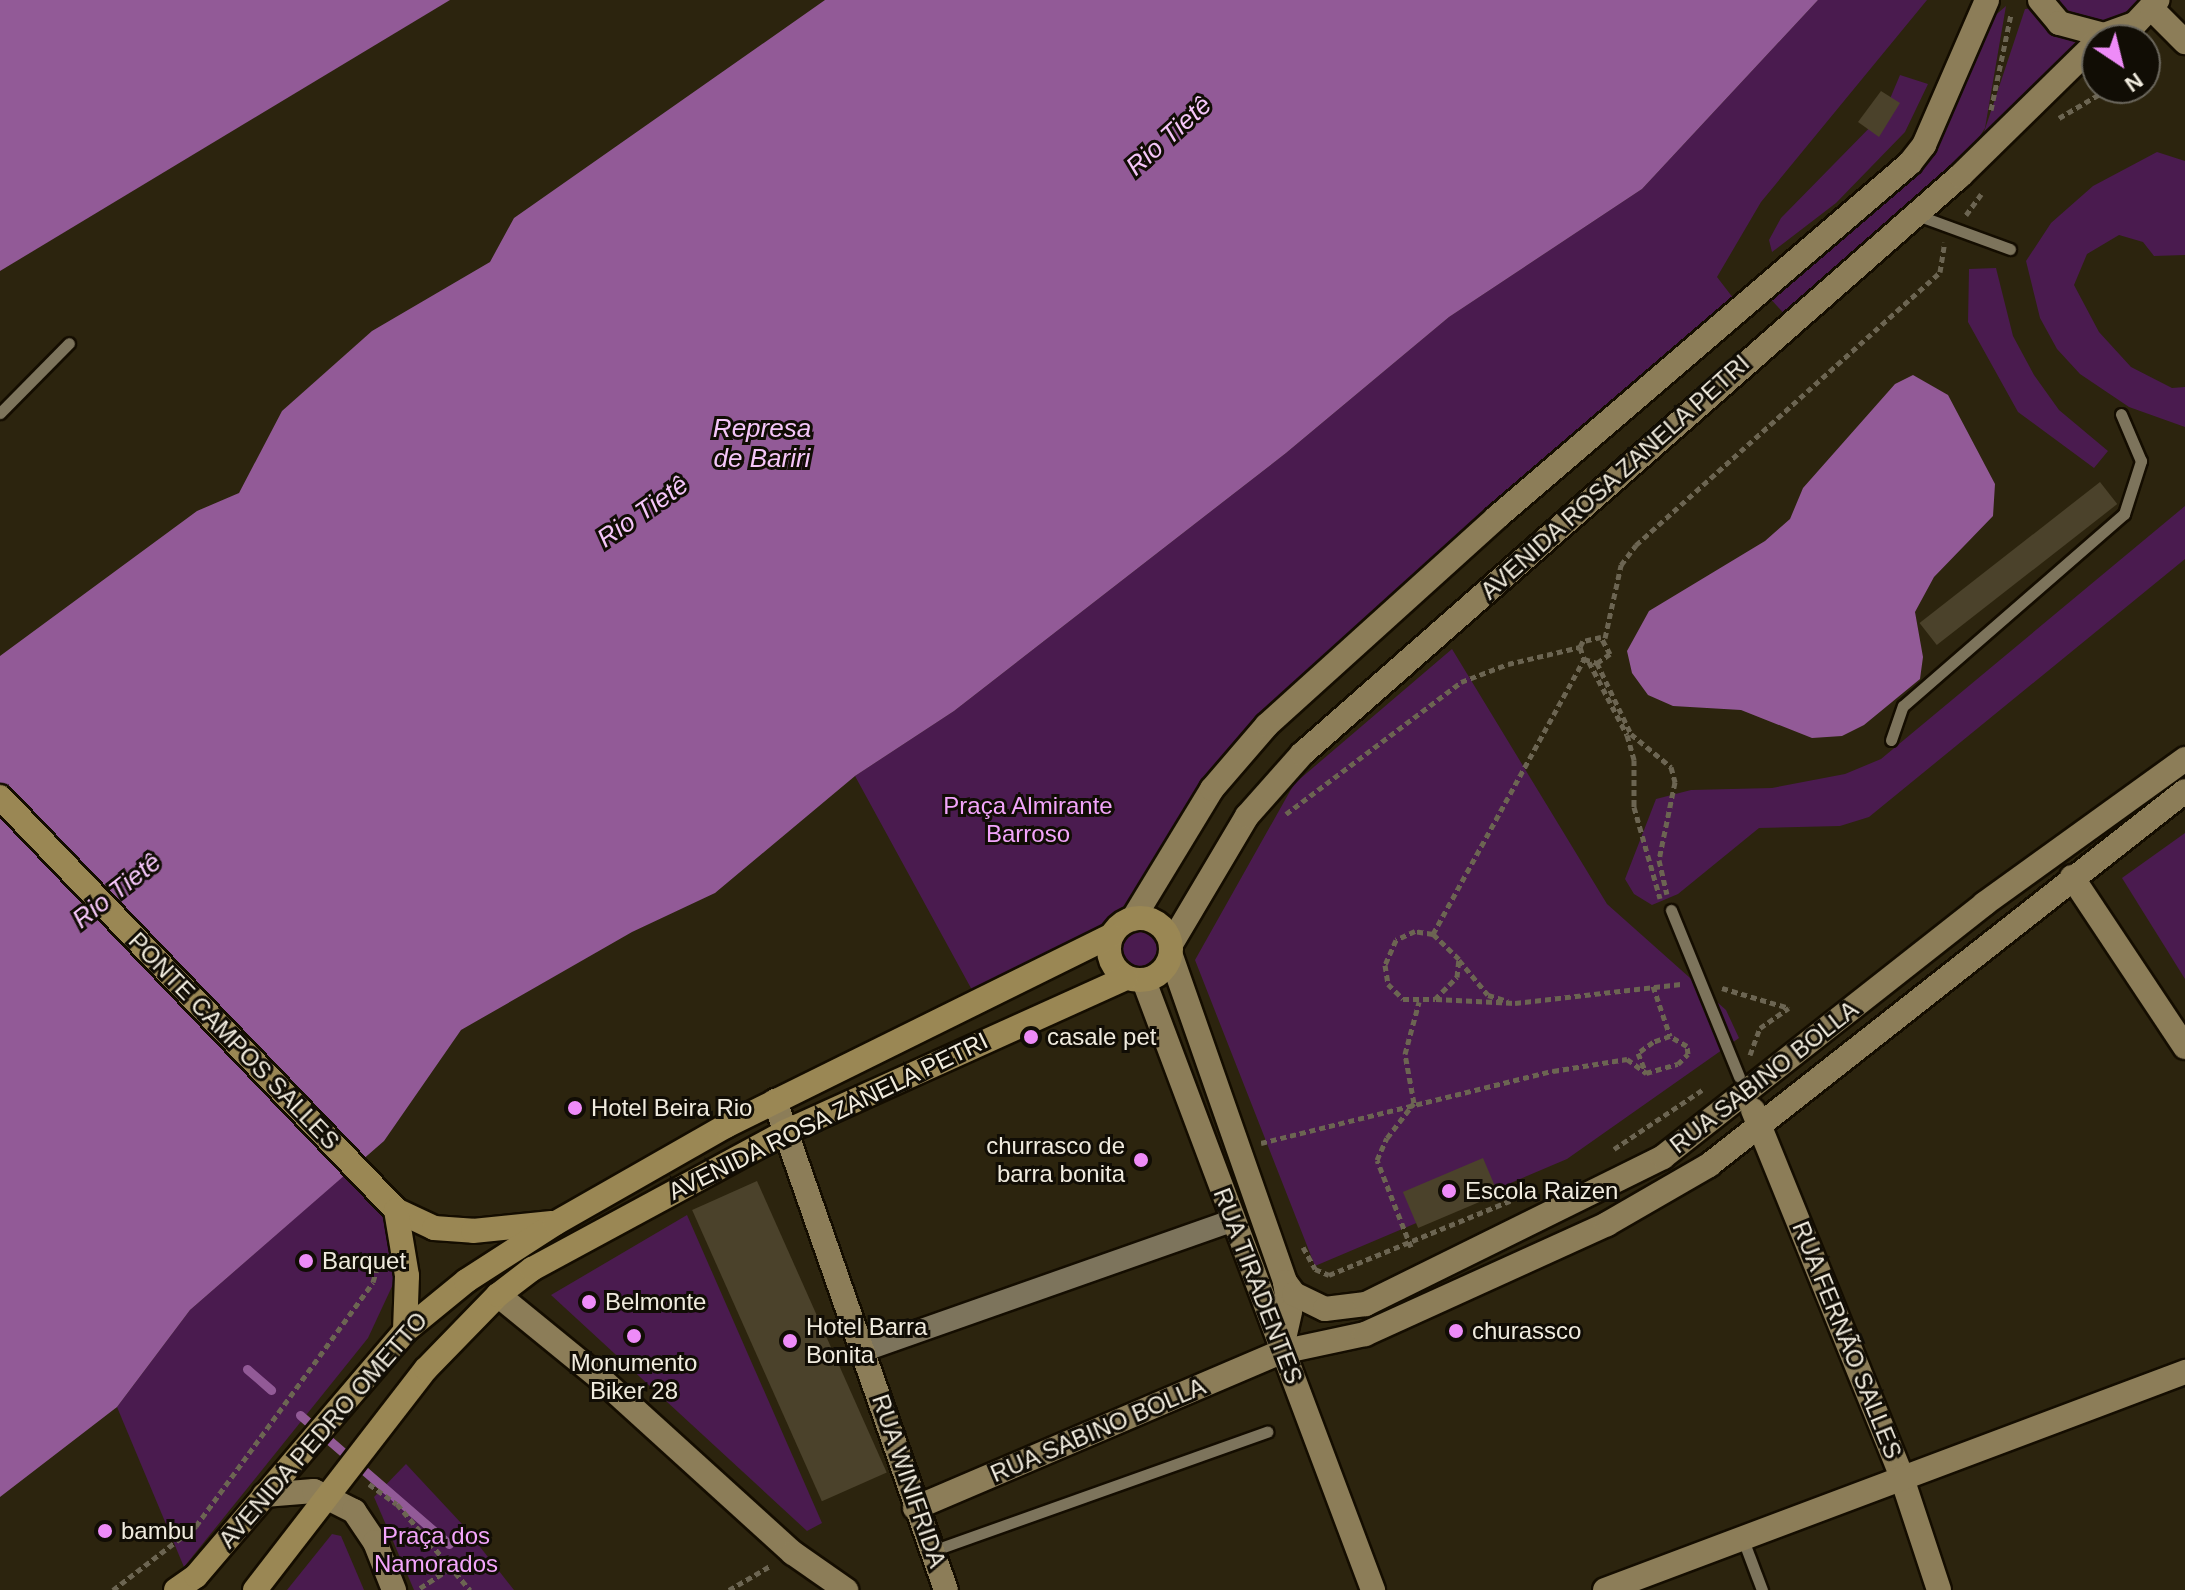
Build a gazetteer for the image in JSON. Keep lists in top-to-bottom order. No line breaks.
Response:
{"streets":{"main road":["AVENIDA ROSA ZANELA PETRI","PONTE CAMPOS SALLES","RUA SABINO BOLLA","RUA TIRADENTES","RUA FERNÃO SALLES","AVENIDA PEDRO OMETTO","RUA WINIFRIDA"]},"crossings":[["AVENIDA ROSA ZANELA PETRI","RUA TIRADENTES"],["AVENIDA ROSA ZANELA PETRI","AVENIDA PEDRO OMETTO"],["AVENIDA ROSA ZANELA PETRI","RUA WINIFRIDA"],["RUA SABINO BOLLA","RUA TIRADENTES"],["RUA SABINO BOLLA","RUA FERNÃO SALLES"],["RUA SABINO BOLLA","RUA WINIFRIDA"]],"water":["Rio Tietê","Represa de Bariri"],"parks":["Praça Almirante Barroso","Praça dos Namorados"],"places":["casale pet","Hotel Beira Rio","churrasco de barra bonita","Escola Raizen","Barquet","Belmonte","churassco","Monumento Biker 28","Hotel Barra Bonita","bambu"],"north":"bottom right"}
